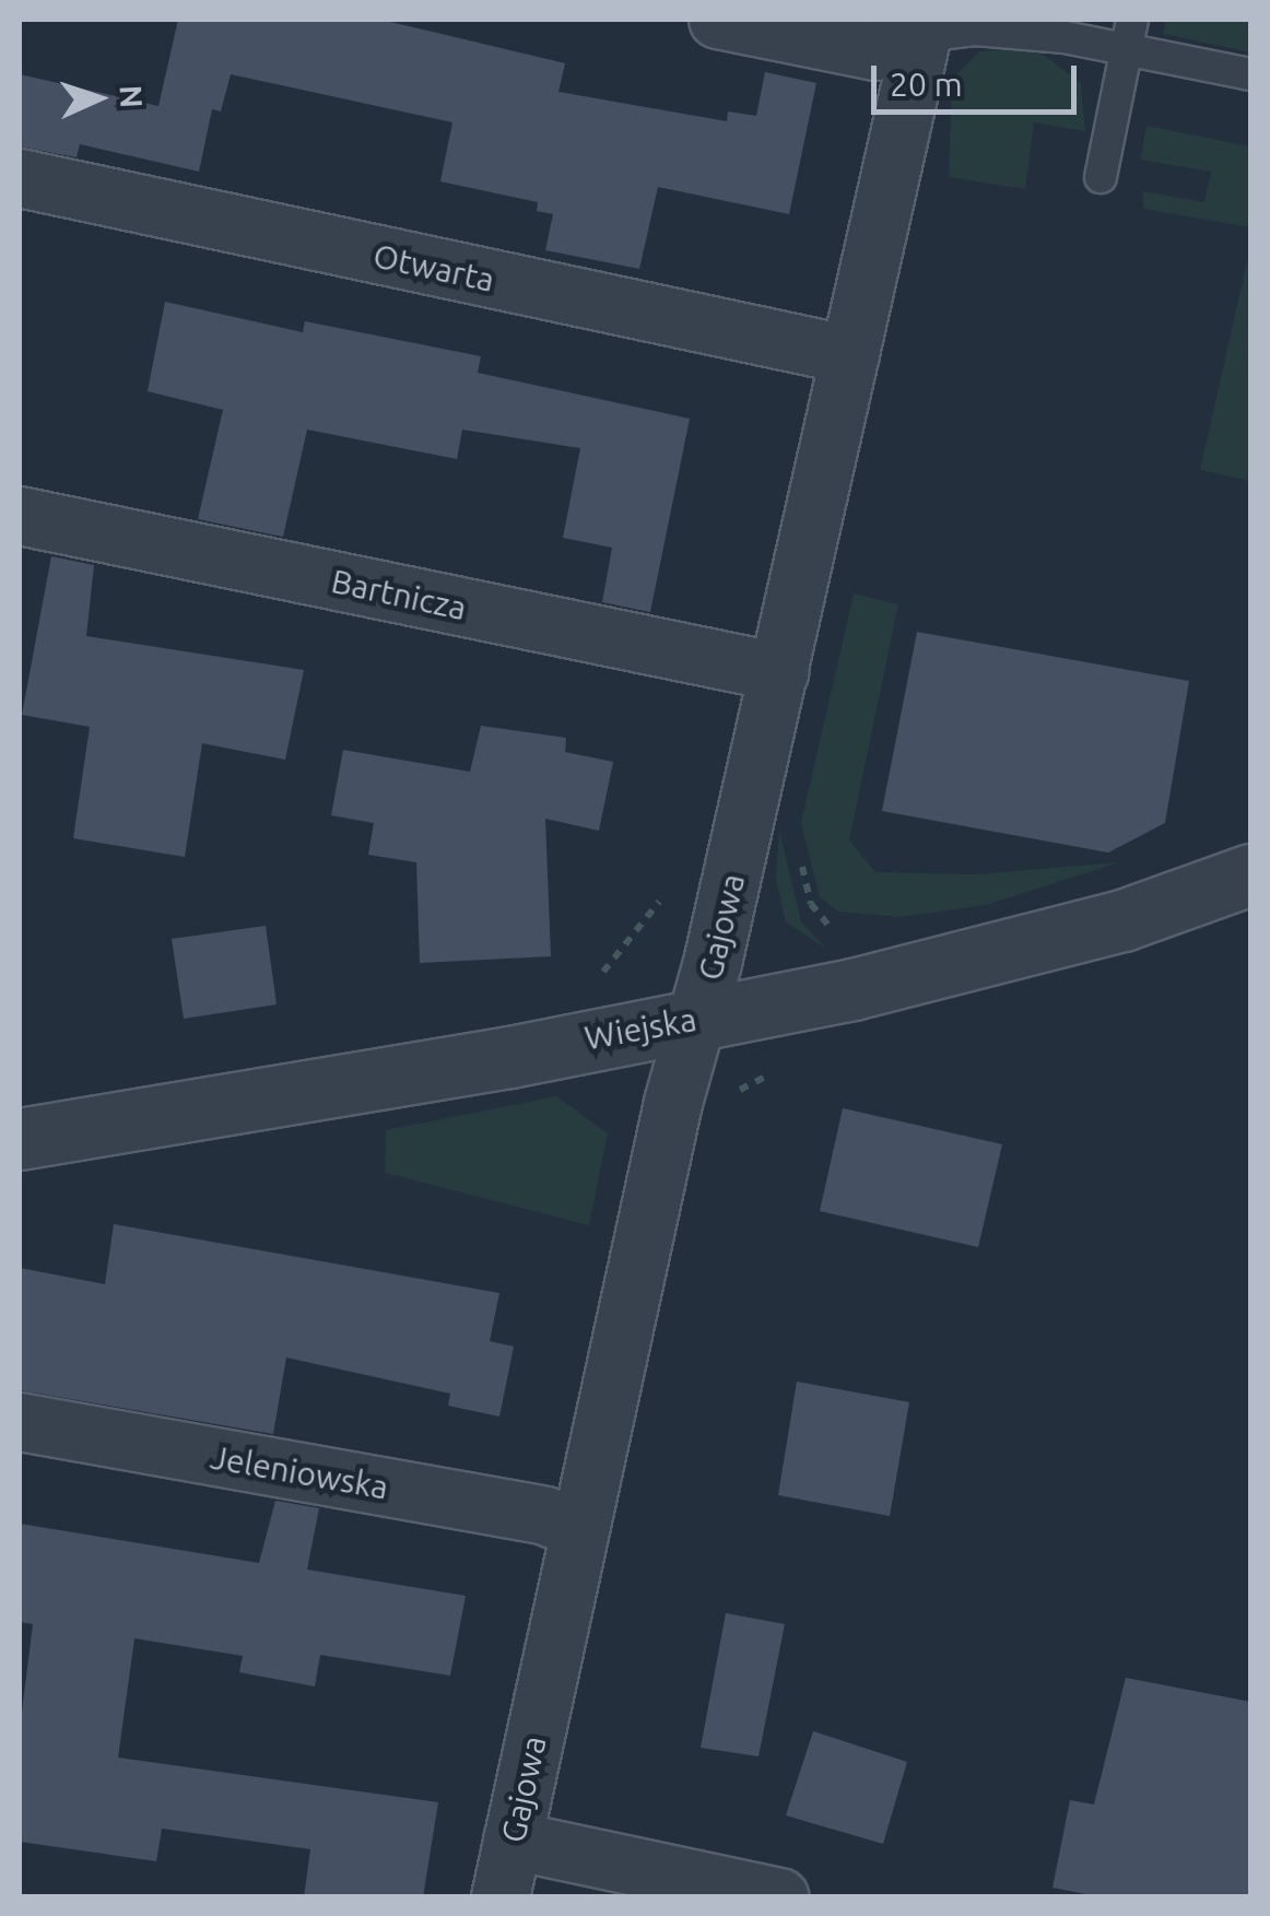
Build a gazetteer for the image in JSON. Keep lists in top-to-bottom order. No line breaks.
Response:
{"streets":{"street":["Otwarta","Bartnicza","Gajowa","Wiejska","Jeleniowska"]},"crossings":[["Otwarta","Gajowa"],["Bartnicza","Gajowa"],["Gajowa","Wiejska"],["Gajowa","Jeleniowska"]],"scale_bar":"20 m","north":"right"}
